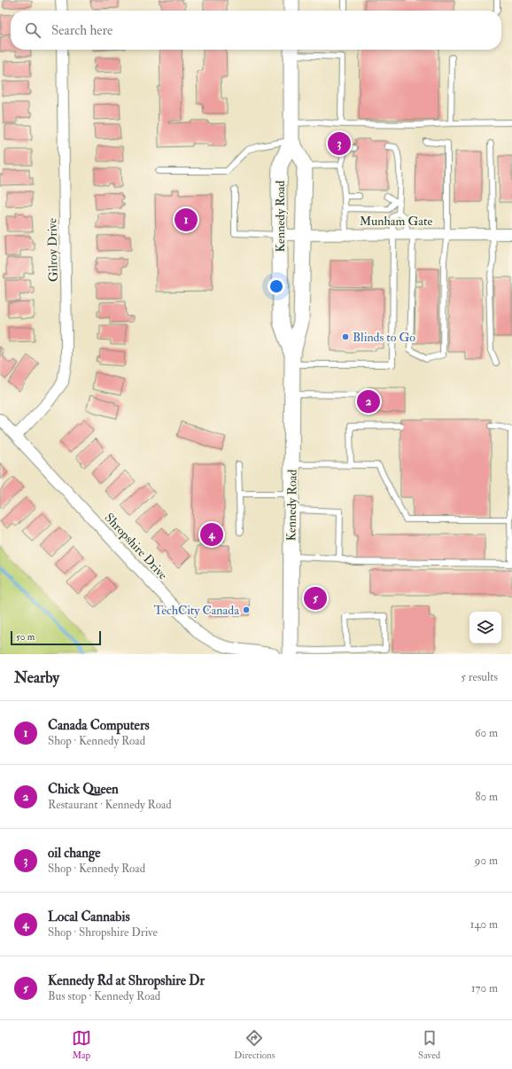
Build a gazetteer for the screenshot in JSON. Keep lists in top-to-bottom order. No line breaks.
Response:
{"streets":{"main road":["Kennedy Road"],"street":["Munham Gate","Gilroy Drive","Shropshire Drive"]},"crossings":[["Kennedy Road","Munham Gate"],["Gilroy Drive","Shropshire Drive"]],"places":["Blinds to Go","TechCity Canada"],"scale_bar":"50 m","page":{"search":"Search here","pins":["3","1","2","4","5"],"scale":"50 m","heading":["Nearby","5 results"],"list":[{"mark":"1","name":"Canada Computers","note":"Shop · Kennedy Road","value":"60 m"},{"mark":"2","name":"Chick Queen","note":"Restaurant · Kennedy Road","value":"80 m"},{"mark":"3","name":"oil change","note":"Shop · Kennedy Road","value":"90 m"},{"mark":"4","name":"Local Cannabis","note":"Shop · Shropshire Drive","value":"140 m"},{"mark":"5","name":"Kennedy Rd at Shropshire Dr","note":"Bus stop · Kennedy Road","value":"170 m"}],"nav":["Map","Directions","Saved"]}}
